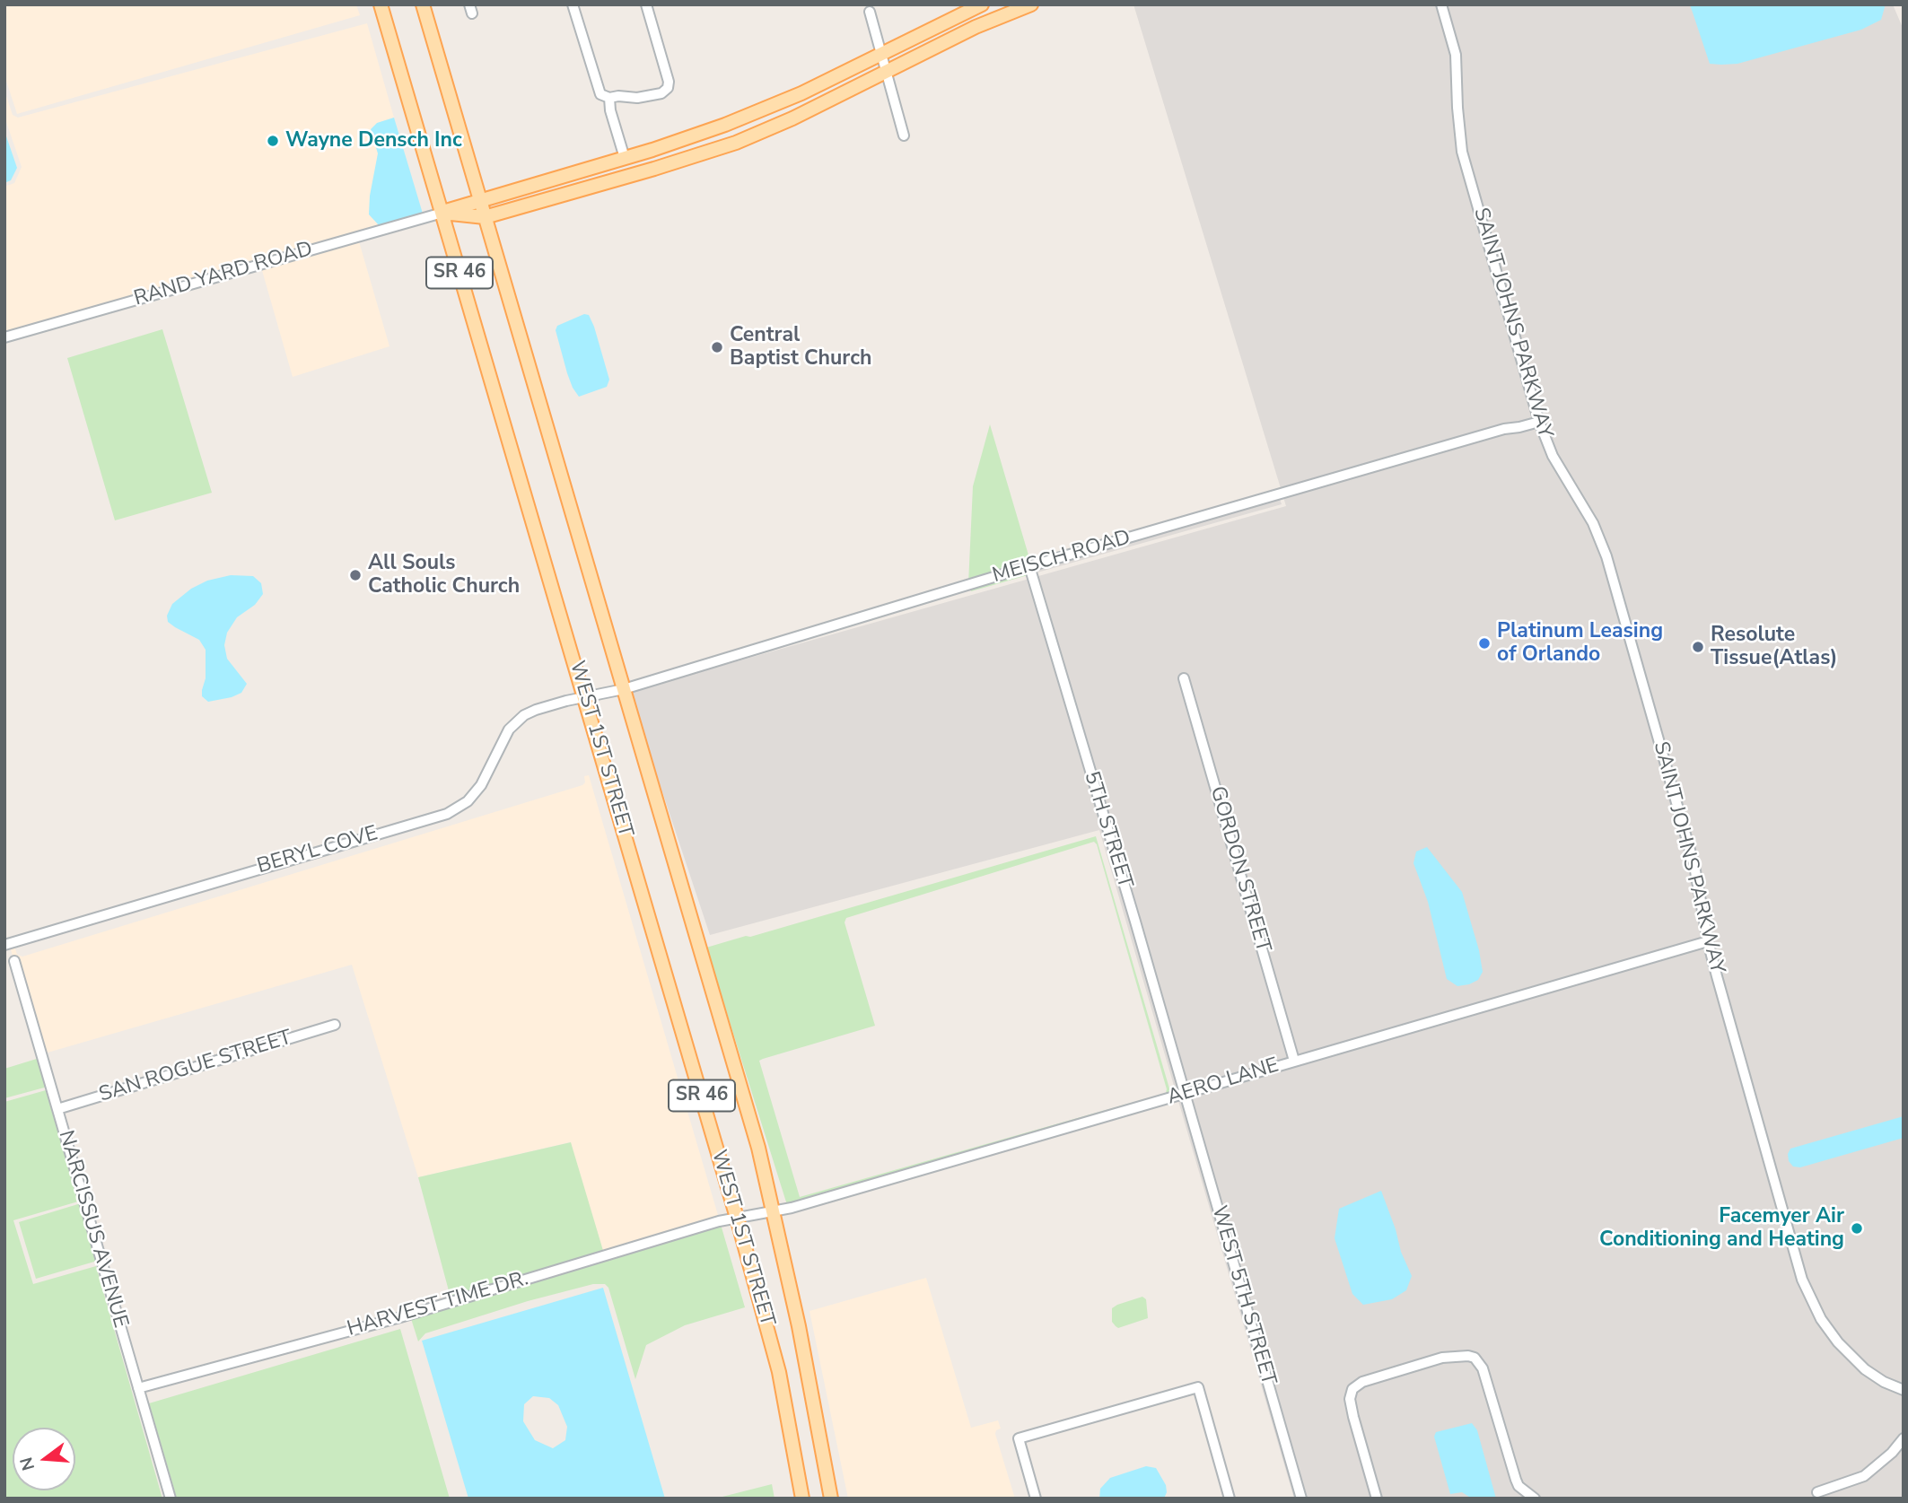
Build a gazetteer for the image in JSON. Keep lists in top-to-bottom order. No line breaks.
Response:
{"streets":{"main road":["SR 46","WEST 1ST STREET"],"street":["RAND YARD ROAD","SAINT JOHNS PARKWAY","MEISCH ROAD","5TH STREET","BERYL COVE","GORDON STREET","SAN ROGUE STREET","AERO LANE","NARCISSUS AVENUE","WEST 5TH STREET","HARVEST TIME DR."]},"crossings":[["RAND YARD ROAD","WEST 1ST STREET"],["SAINT JOHNS PARKWAY","MEISCH ROAD"],["SAINT JOHNS PARKWAY","AERO LANE"],["MEISCH ROAD","WEST 1ST STREET"],["MEISCH ROAD","5TH STREET"],["MEISCH ROAD","BERYL COVE"],["WEST 1ST STREET","BERYL COVE"],["WEST 1ST STREET","AERO LANE"],["WEST 1ST STREET","HARVEST TIME DR."],["5TH STREET","AERO LANE"],["5TH STREET","WEST 5TH STREET"],["GORDON STREET","AERO LANE"],["SAN ROGUE STREET","NARCISSUS AVENUE"],["AERO LANE","WEST 5TH STREET"],["AERO LANE","HARVEST TIME DR."],["NARCISSUS AVENUE","HARVEST TIME DR."]],"places":["Wayne Densch Inc","Central Baptist Church","All Souls Catholic Church","Platinum Leasing of Orlando","Resolute Tissue(Atlas)","Facemyer Air Conditioning and Heating"],"north":"left"}
